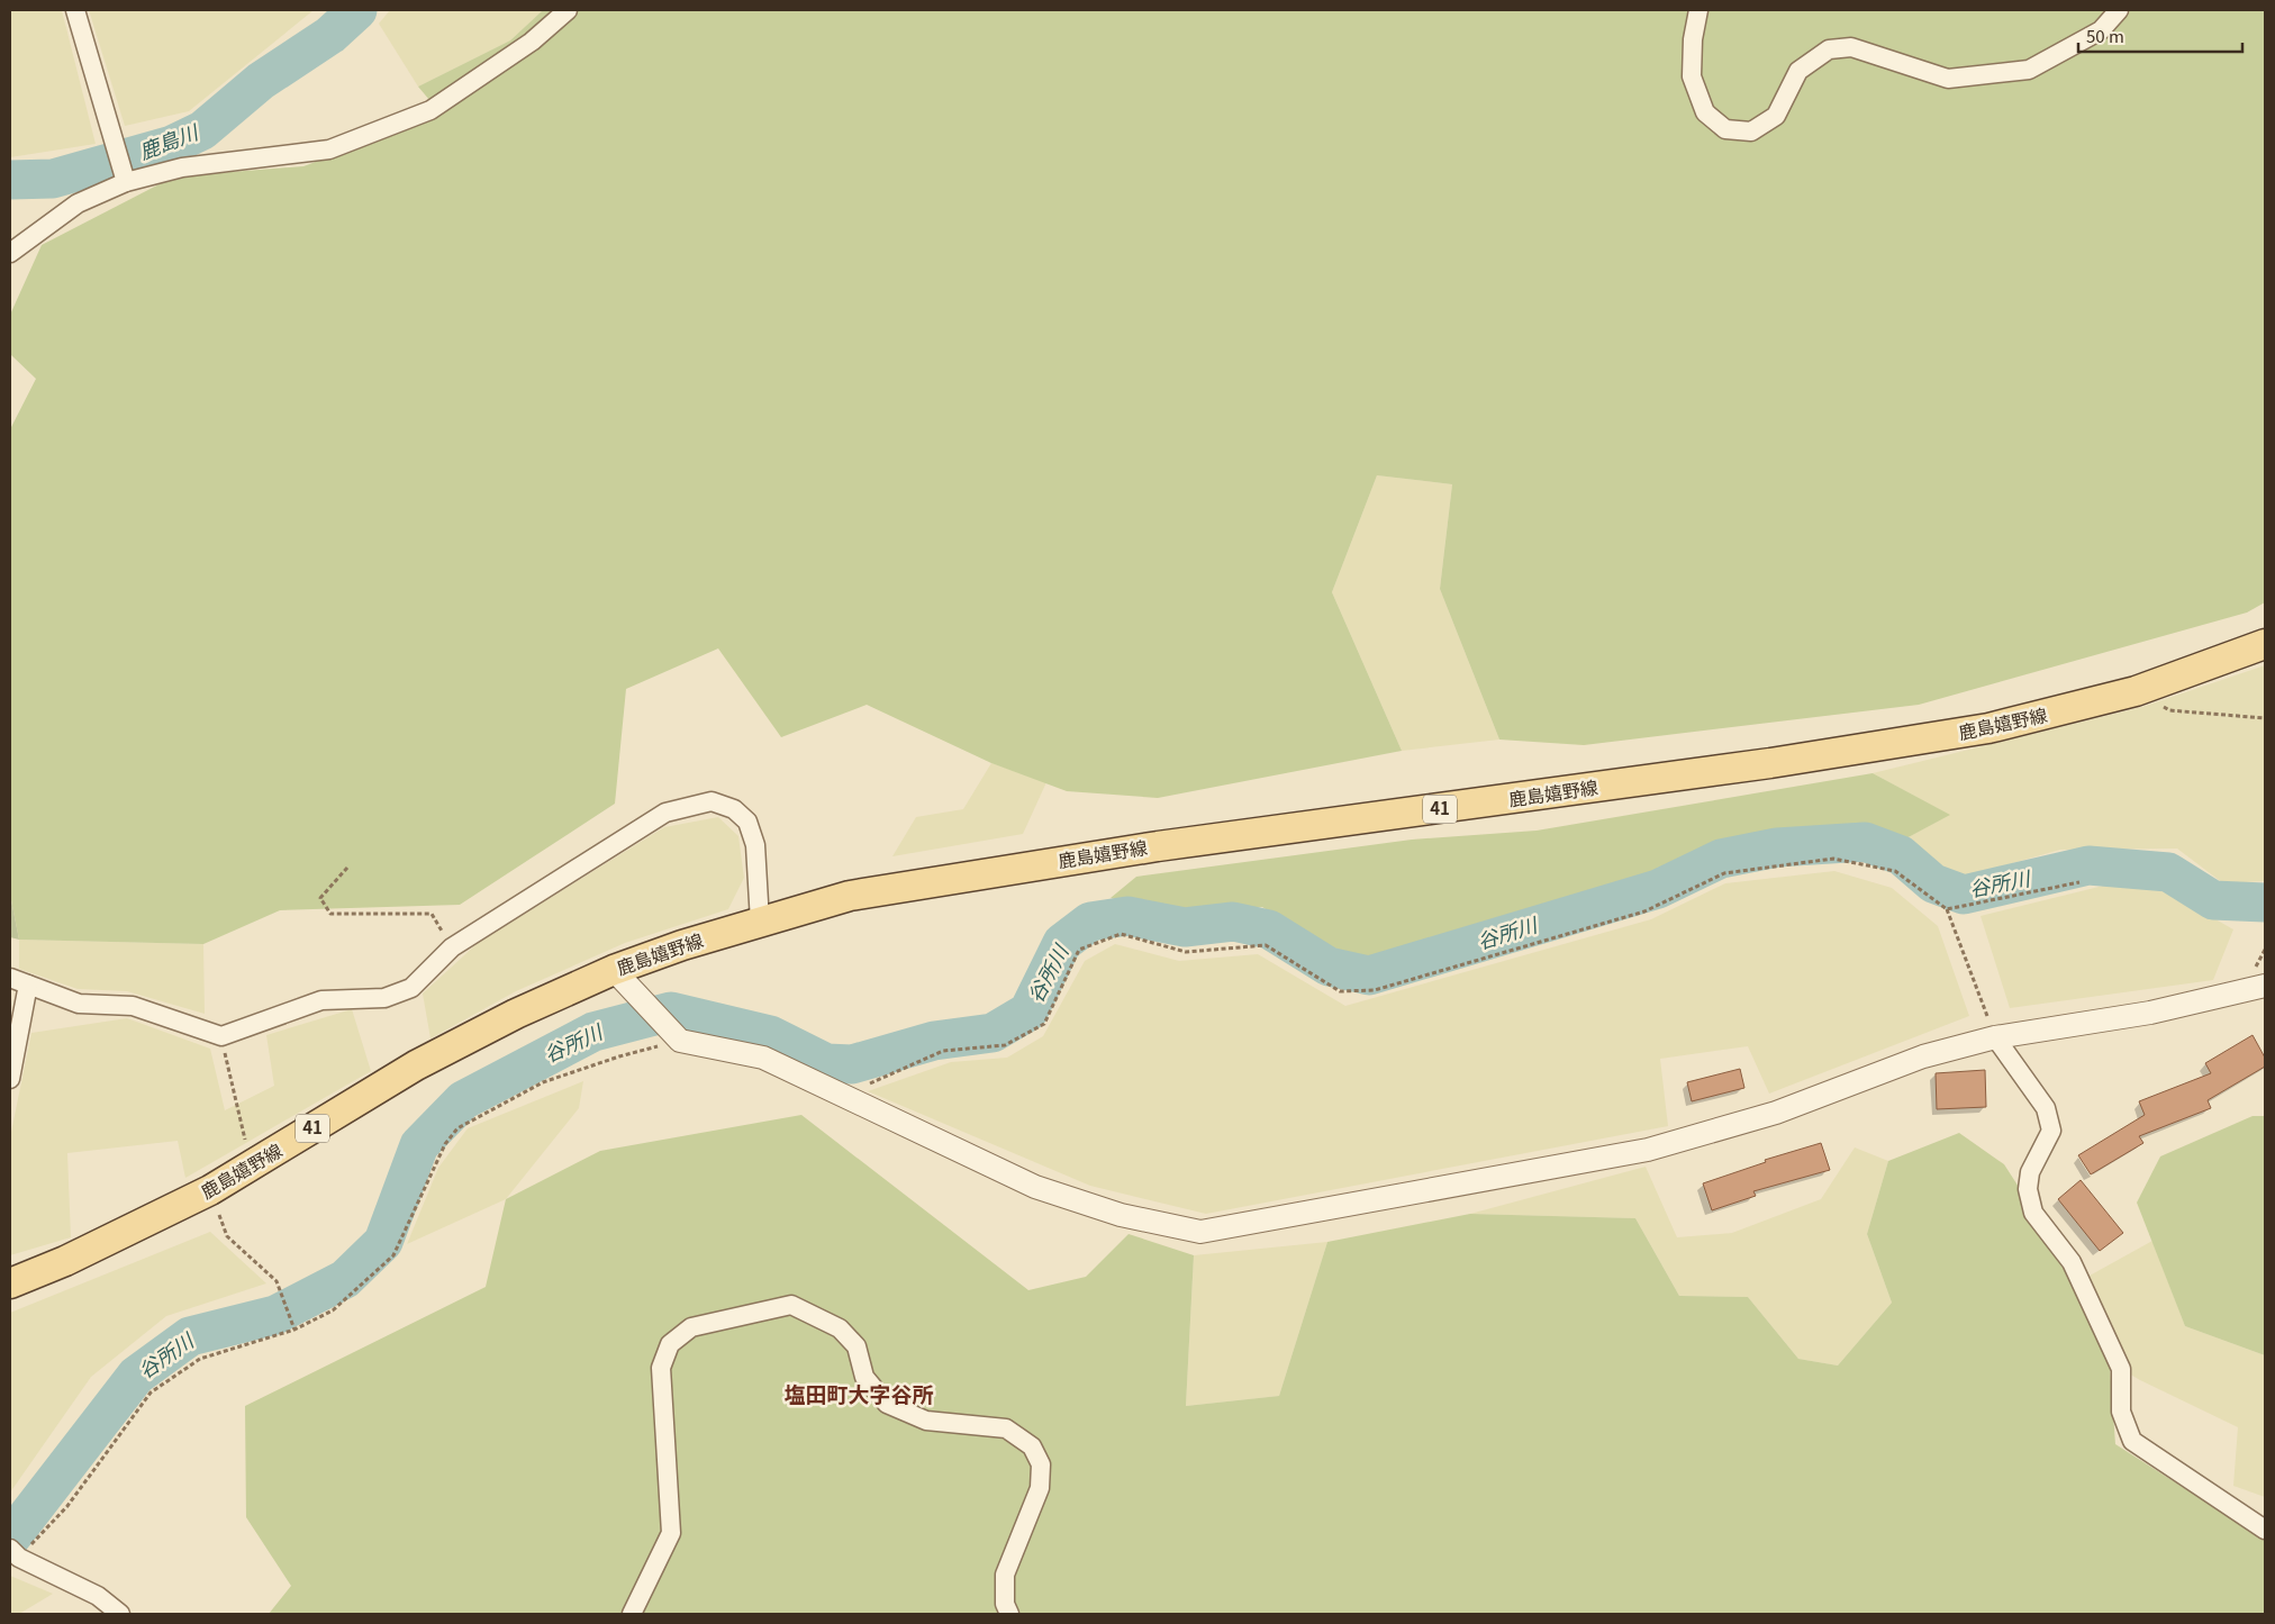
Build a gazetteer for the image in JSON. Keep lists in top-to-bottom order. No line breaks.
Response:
{"streets":{"main road":["鹿島嬉野線","41"]},"districts":["塩田町大字谷所"],"water":["鹿島川","谷所川"],"scale_bar":"50 m"}
